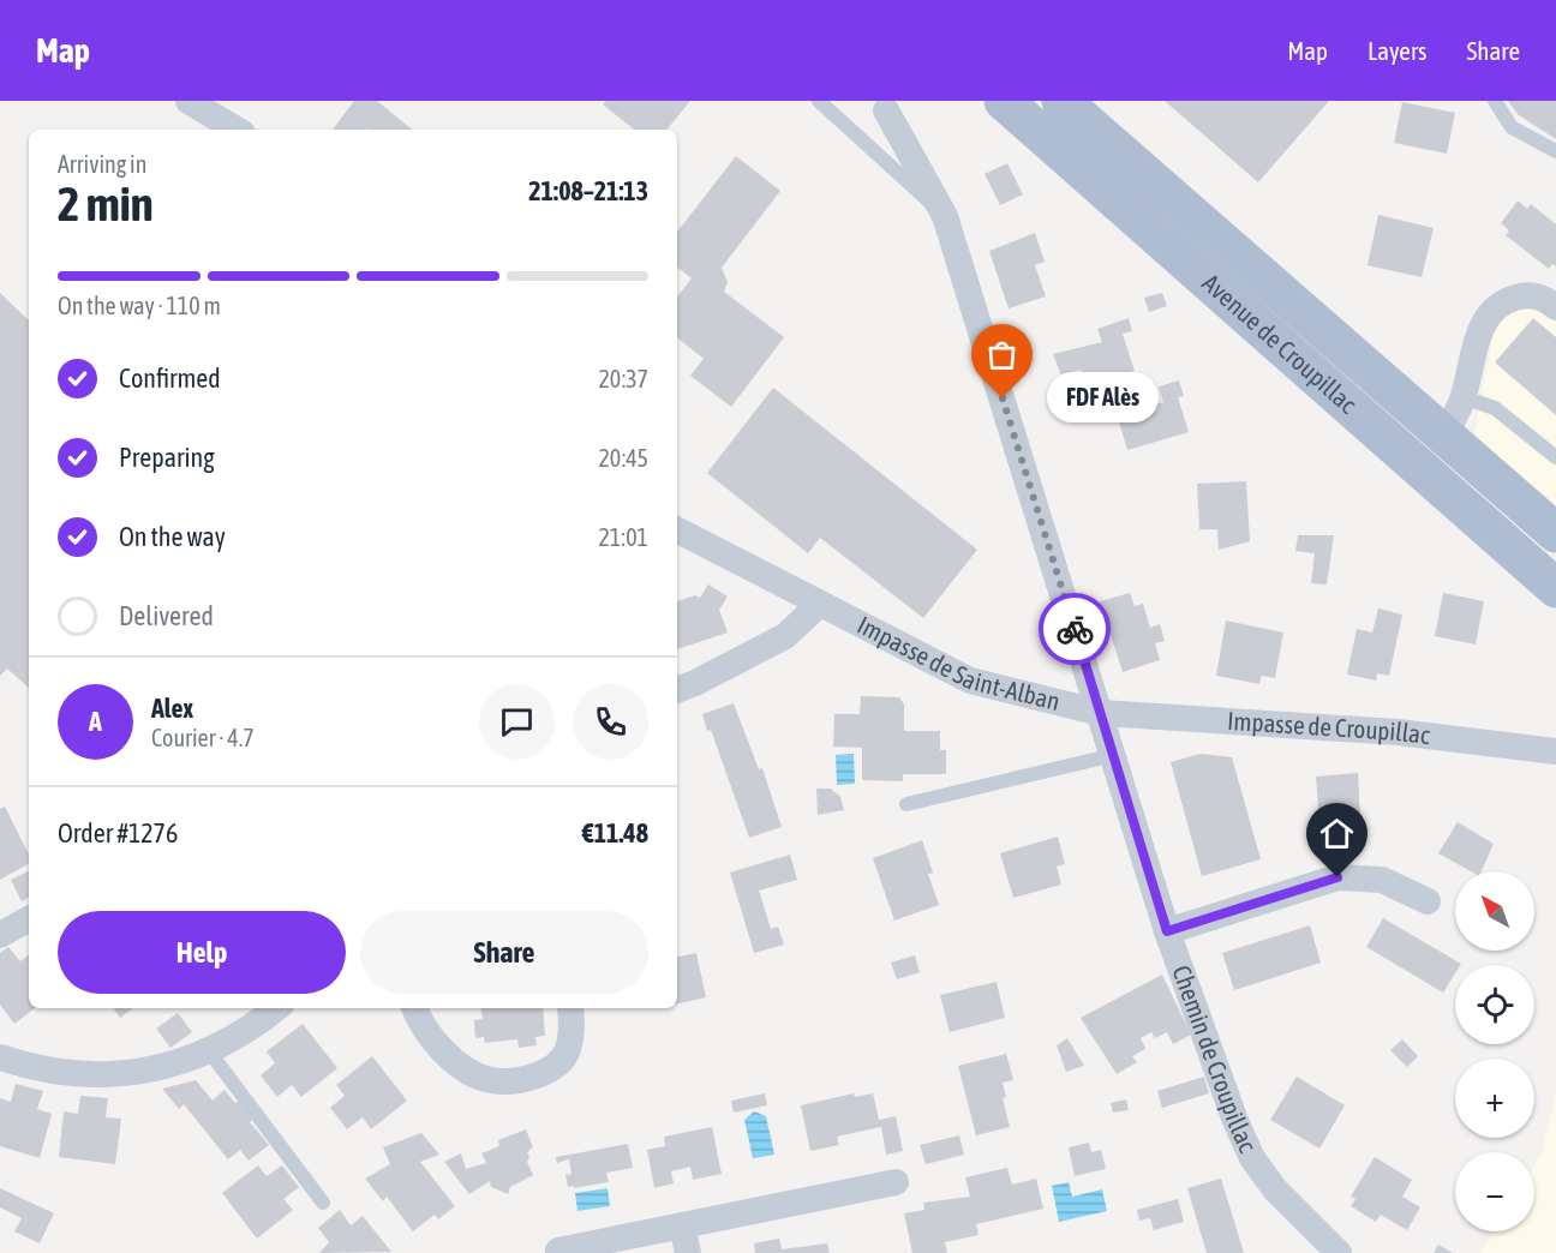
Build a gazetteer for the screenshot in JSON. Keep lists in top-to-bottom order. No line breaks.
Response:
{"streets":{"main road":["Avenue de Croupillac"],"street":["Impasse de Saint-Alban","Impasse de Croupillac","Chemin de Croupillac"]},"crossings":[["Impasse de Saint-Alban","Impasse de Croupillac"],["Impasse de Saint-Alban","Chemin de Croupillac"],["Impasse de Croupillac","Chemin de Croupillac"]],"places":["FDF Alès"],"north":"top left","page":{"header":"Map","nav":["Map","Layers","Share"],"heading":["2 min","Arriving in","21:08–21:13"],"panel":["Alex","Courier · 4.7","Order #1276","€11.48"],"bar":"On the way · 110 m","list":[["Confirmed","20:37"],["Preparing","20:45"],["On the way","21:01"],"Delivered"],"bubble":"FDF Alès","round":"A","map_buttons":["+","−"],"buttons":["Help","Share"]}}
